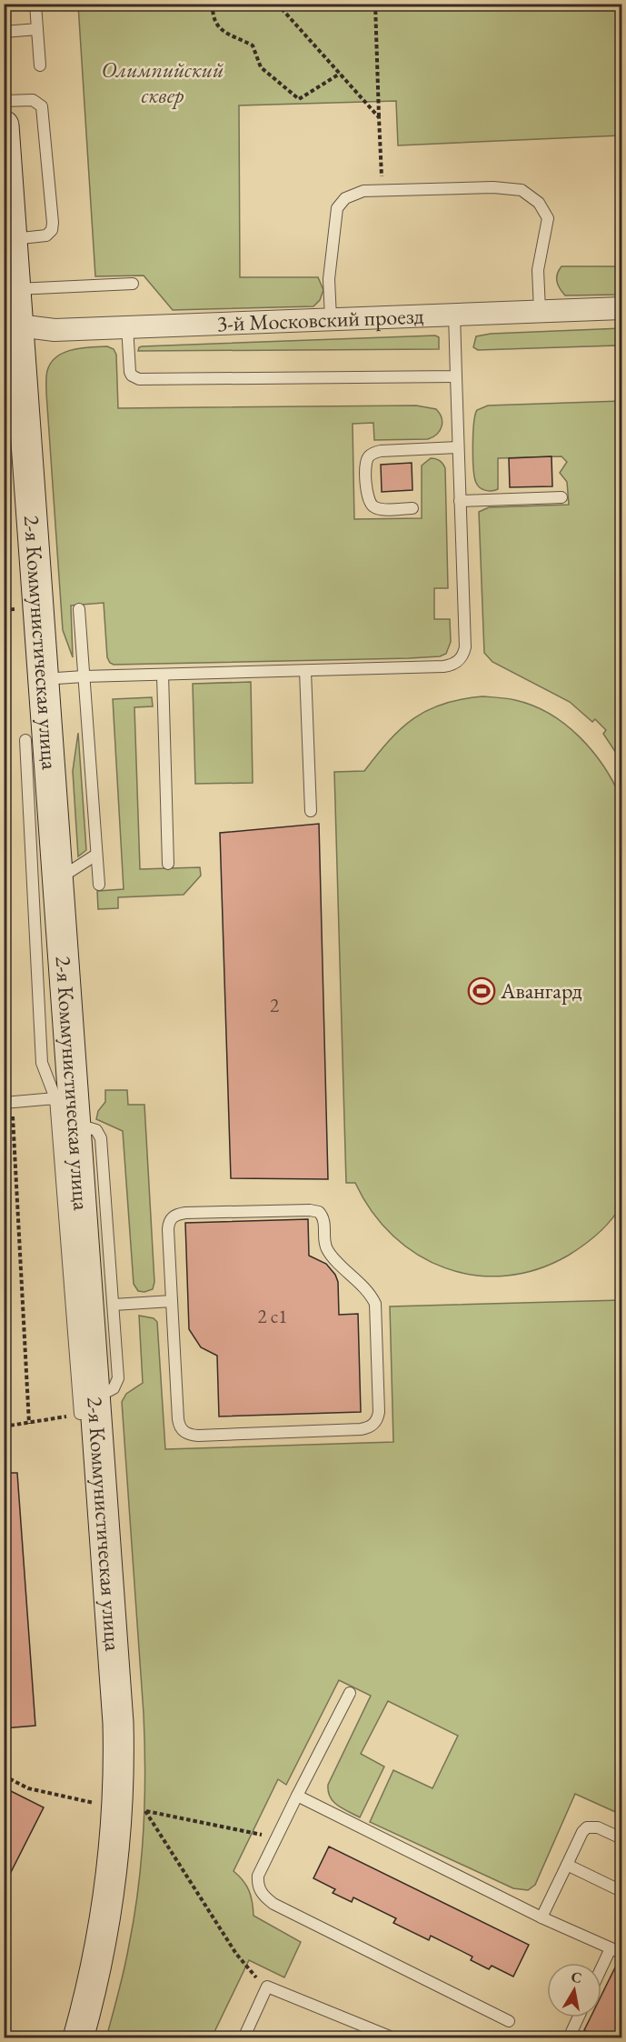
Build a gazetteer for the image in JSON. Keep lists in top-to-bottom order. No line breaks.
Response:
{"streets":{"street":["3-й Московский проезд","2-я Коммунистическая улица"]},"crossings":[["3-й Московский проезд","2-я Коммунистическая улица"]],"parks":["Олимпийский сквер"],"places":{"sports":["Авангард"]},"house_numbers":["2","2 с1"],"north":"top"}
